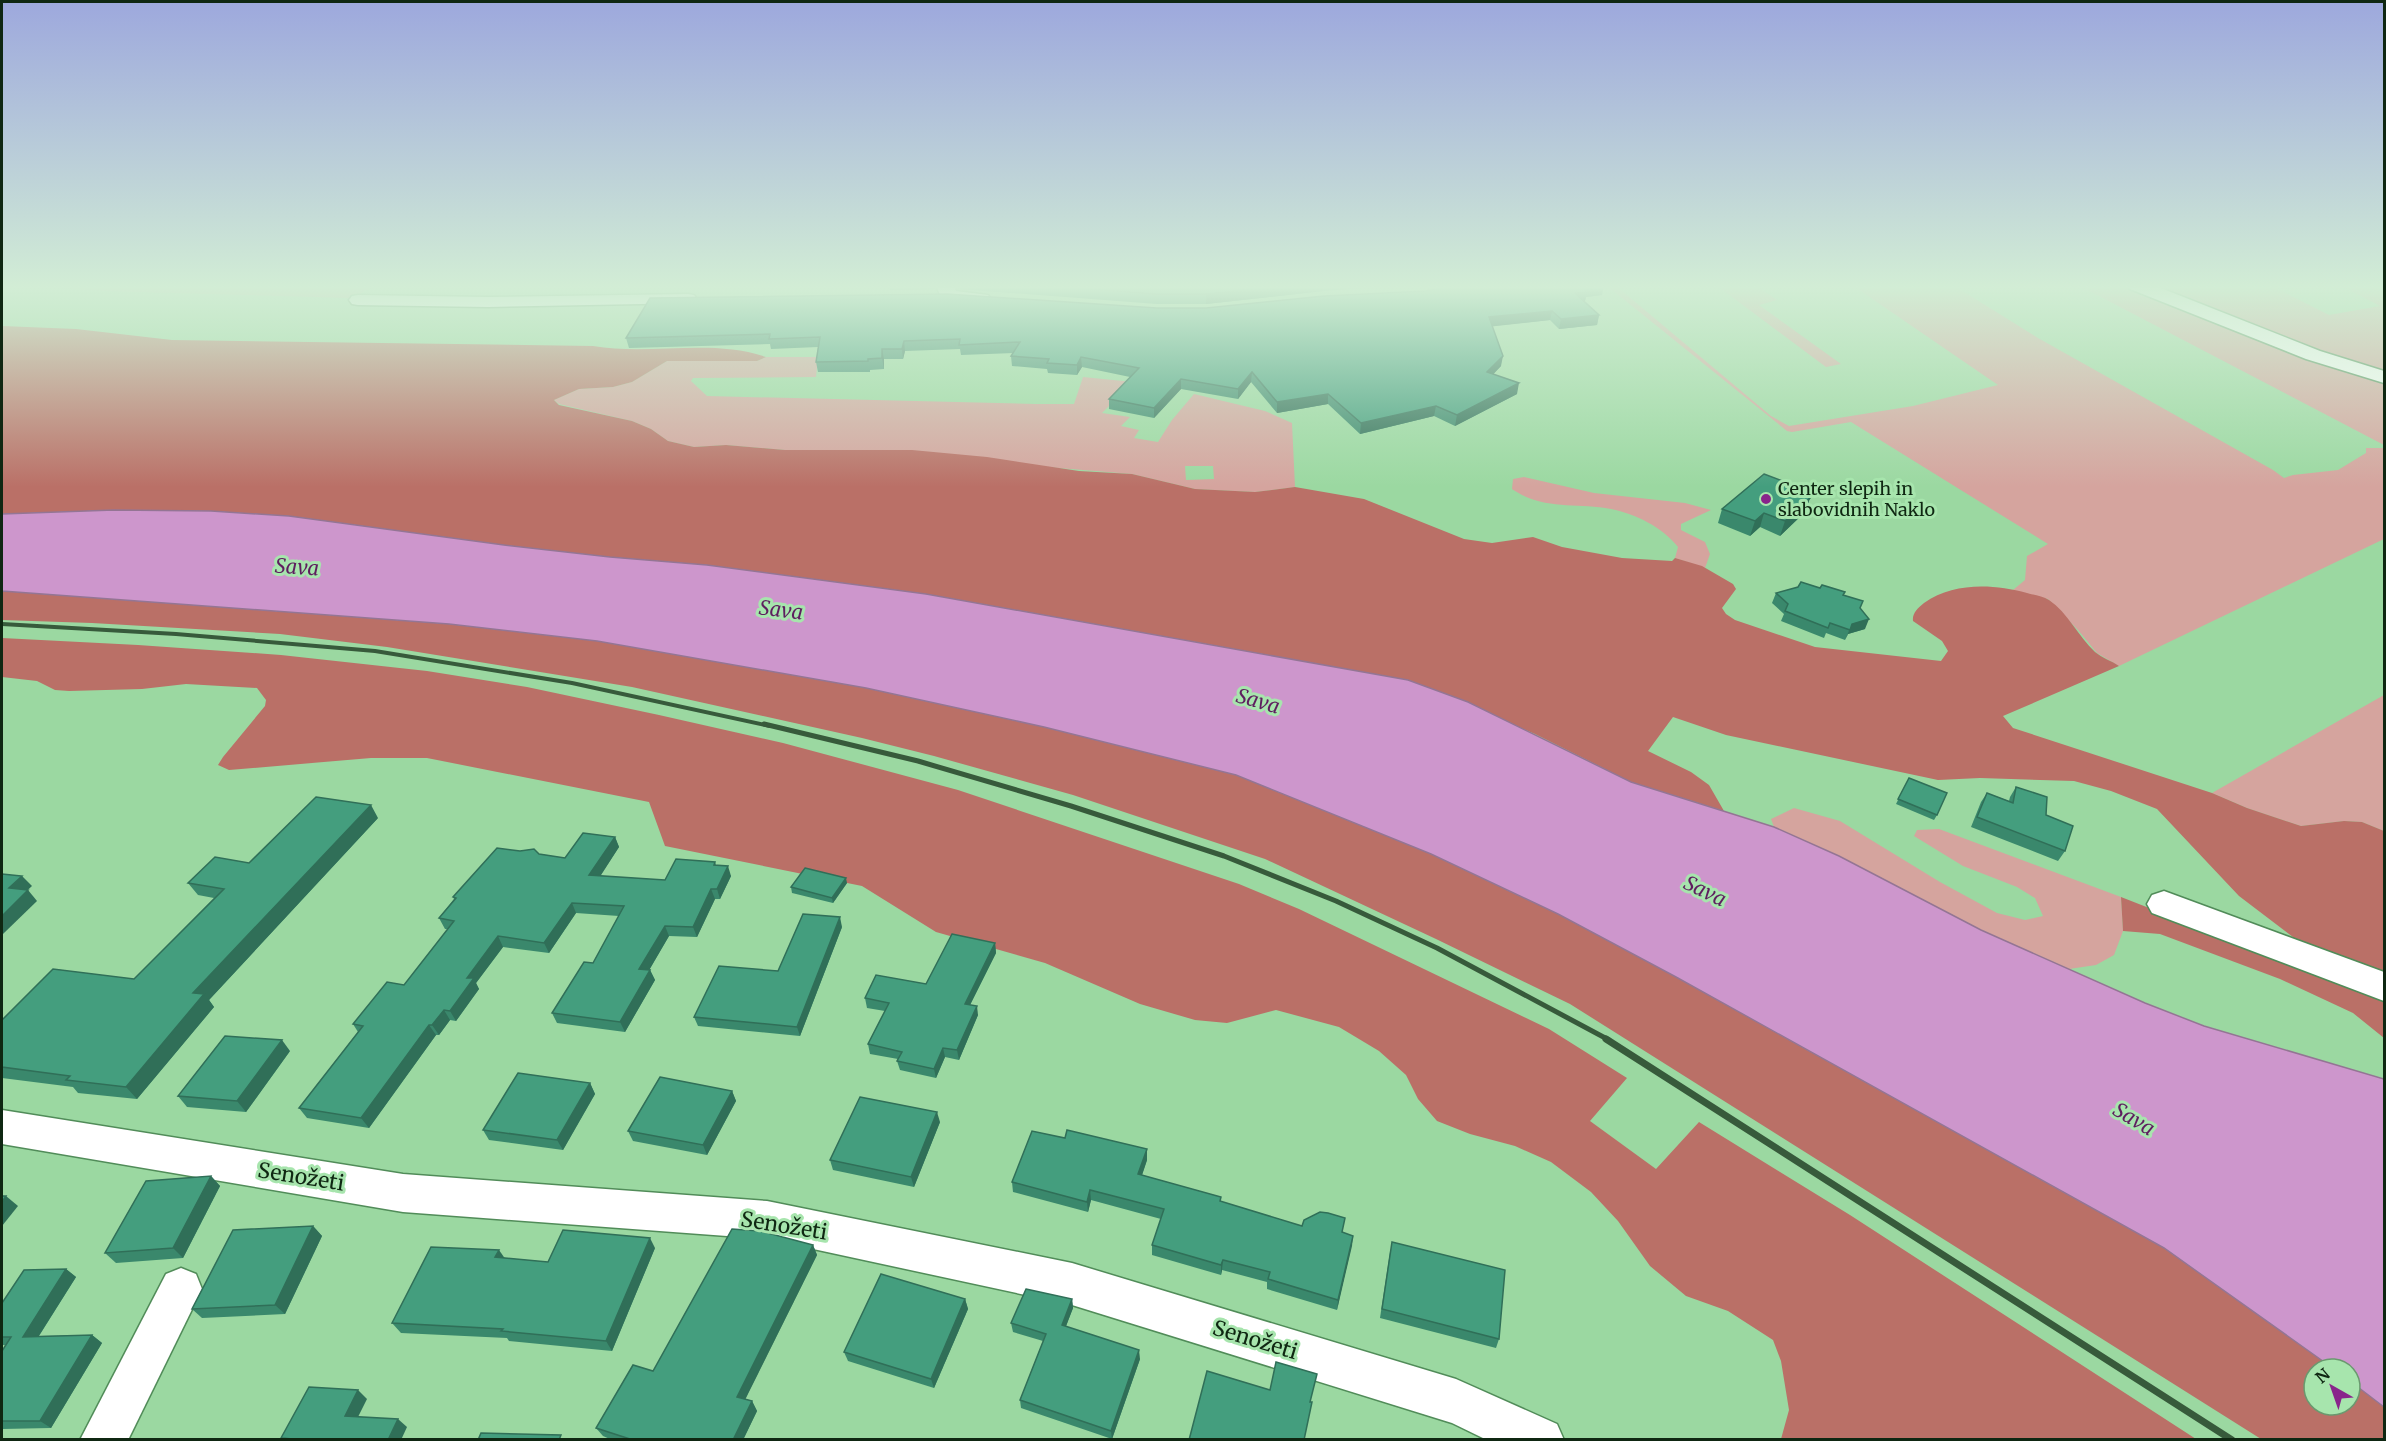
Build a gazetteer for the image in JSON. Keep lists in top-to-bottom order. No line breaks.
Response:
{"streets":{"street":["Senožeti"]},"water":["Sava"],"places":["Center slepih in slabovidnih Naklo"],"north":"top left"}
